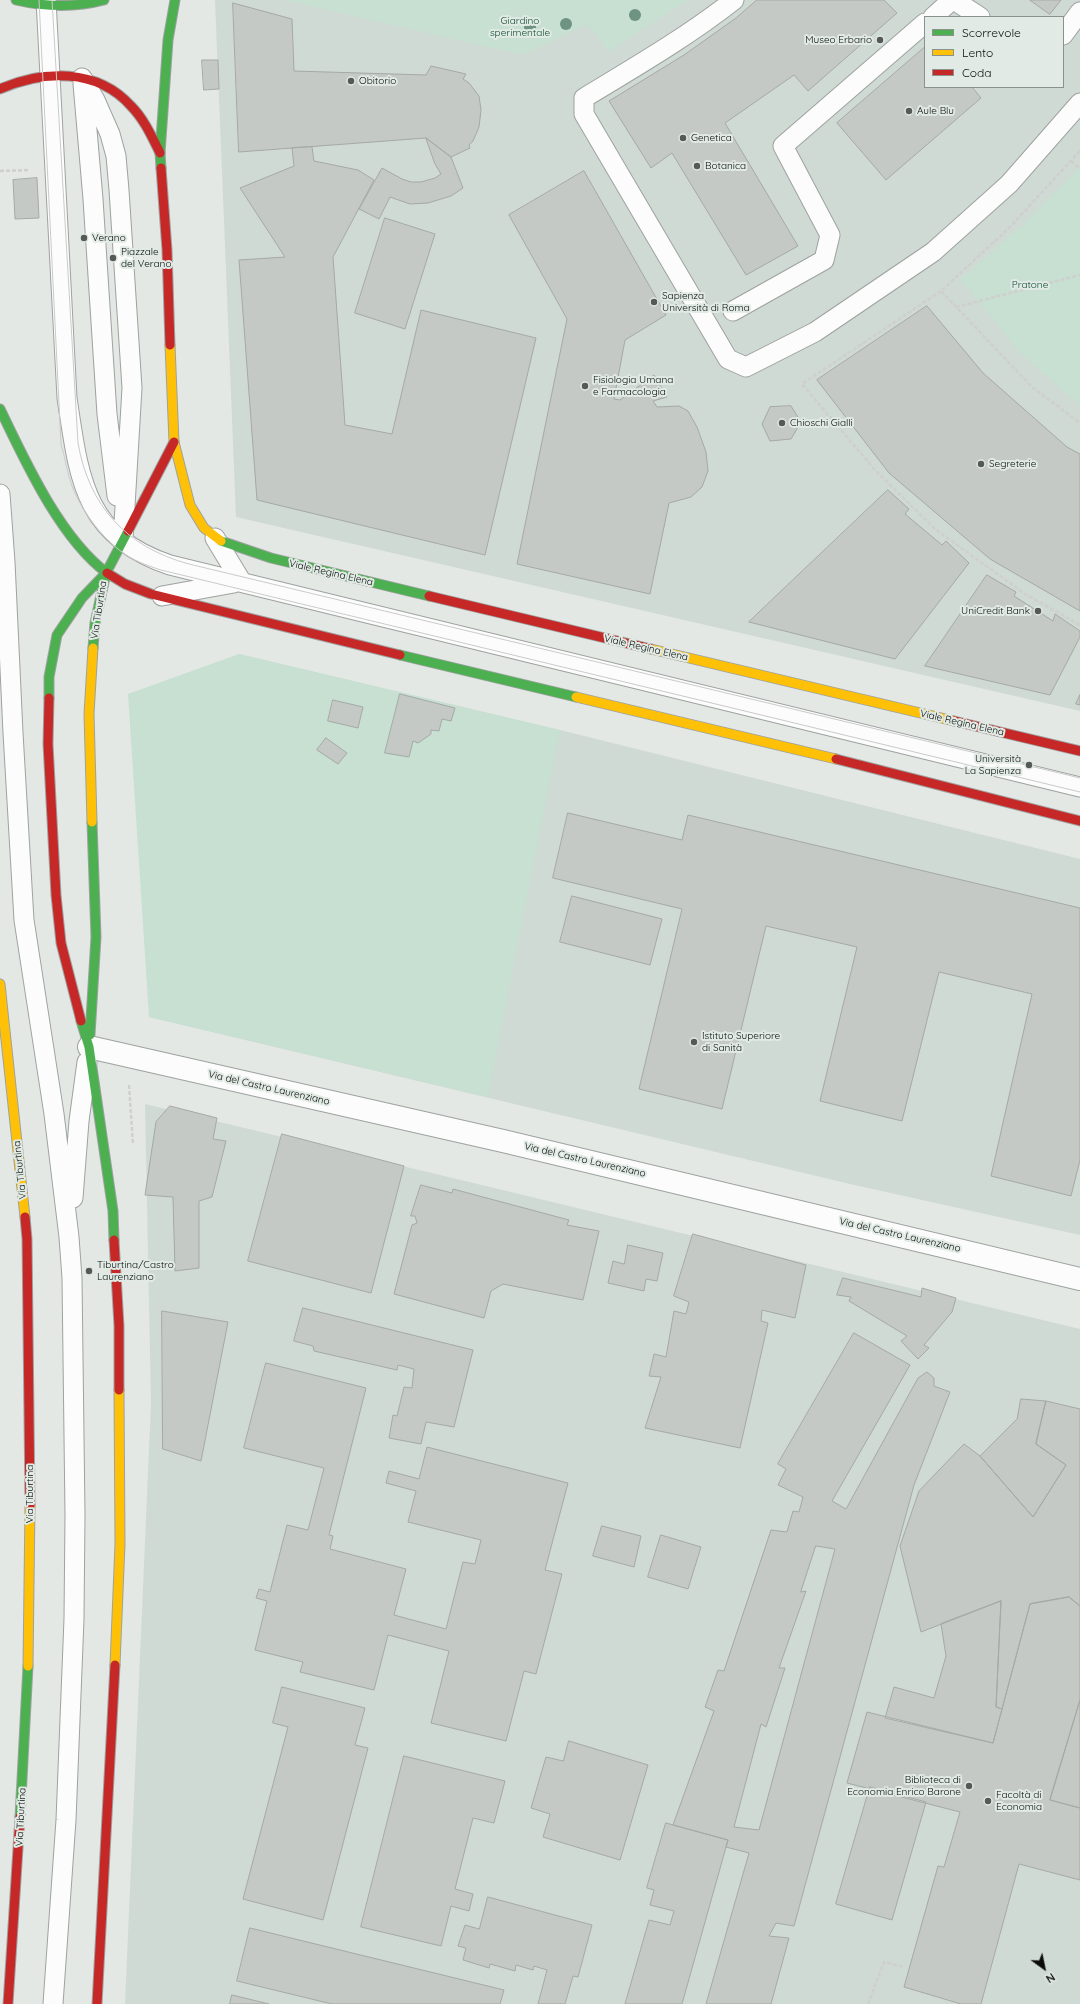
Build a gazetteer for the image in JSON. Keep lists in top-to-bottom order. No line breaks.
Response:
{"streets":{"main road":["Viale Regina Elena","Via Tiburtina"],"street":["Via del Castro Laurenziano"]},"crossings":[["Via Tiburtina","Via del Castro Laurenziano"]],"parks":["Giardino sperimentale","Pratone"],"places":["Museo Erbario","Obitorio","Aule Blu","Genetica","Botanica","Verano","Piazzale del Verano","Sapienza Università di Roma","Fisiologia Umana e Farmacologia","Chioschi Gialli","Segreterie","UniCredit Bank","Università La Sapienza","Istituto Superiore di Sanità","Tiburtina/Castro Laurenziano","Biblioteca di Economia Enrico Barone","Facoltà di Economia"],"legend":["Scorrevole","Lento","Coda"],"north":"bottom right"}
